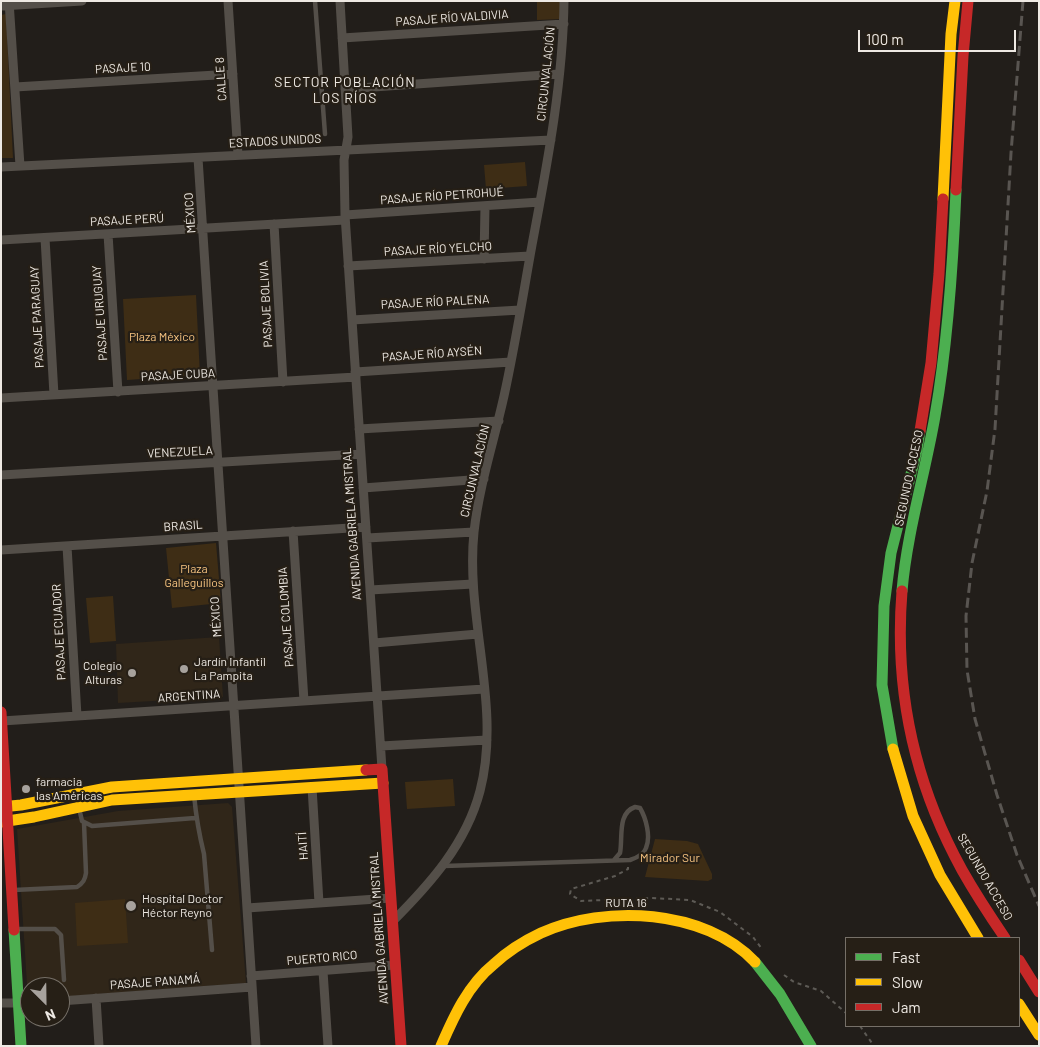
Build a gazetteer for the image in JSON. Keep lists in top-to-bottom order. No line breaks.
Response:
{"streets":{"main road":["SEGUNDO ACCESO","AVENIDA GABRIELA MISTRAL","RUTA 16"],"street":["PASAJE RÍO VALDIVIA","PASAJE 10","CIRCUNVALACIÓN","CALLE 8","ESTADOS UNIDOS","PASAJE RÍO PETROHUÉ","MÉXICO","PASAJE PERÚ","PASAJE RÍO YELCHO","PASAJE RÍO PALENA","PASAJE BOLIVIA","PASAJE URUGUAY","PASAJE PARAGUAY","PASAJE RÍO AYSÉN","PASAJE CUBA","VENEZUELA","BRASIL","PASAJE COLOMBIA","PASAJE ECUADOR","ARGENTINA","HAITÍ","PUERTO RICO","PASAJE PANAMÁ"]},"crossings":[["PASAJE RÍO VALDIVIA","CIRCUNVALACIÓN"],["PASAJE RÍO VALDIVIA","AVENIDA GABRIELA MISTRAL"],["PASAJE 10","CALLE 8"],["CIRCUNVALACIÓN","ESTADOS UNIDOS"],["CIRCUNVALACIÓN","PASAJE RÍO PETROHUÉ"],["CIRCUNVALACIÓN","PASAJE RÍO YELCHO"],["CIRCUNVALACIÓN","PASAJE RÍO PALENA"],["CIRCUNVALACIÓN","PASAJE RÍO AYSÉN"],["CIRCUNVALACIÓN","AVENIDA GABRIELA MISTRAL"],["CIRCUNVALACIÓN","ARGENTINA"],["CALLE 8","ESTADOS UNIDOS"],["ESTADOS UNIDOS","MÉXICO"],["ESTADOS UNIDOS","AVENIDA GABRIELA MISTRAL"],["PASAJE RÍO PETROHUÉ","PASAJE PERÚ"],["PASAJE RÍO PETROHUÉ","AVENIDA GABRIELA MISTRAL"],["MÉXICO","PASAJE PERÚ"],["MÉXICO","PASAJE CUBA"],["MÉXICO","VENEZUELA"],["MÉXICO","BRASIL"],["MÉXICO","ARGENTINA"],["MÉXICO","PUERTO RICO"],["MÉXICO","PASAJE PANAMÁ"],["PASAJE PERÚ","PASAJE BOLIVIA"],["PASAJE PERÚ","PASAJE URUGUAY"],["PASAJE PERÚ","PASAJE PARAGUAY"],["PASAJE PERÚ","AVENIDA GABRIELA MISTRAL"],["PASAJE RÍO YELCHO","AVENIDA GABRIELA MISTRAL"],["PASAJE RÍO PALENA","AVENIDA GABRIELA MISTRAL"],["PASAJE BOLIVIA","PASAJE CUBA"],["PASAJE URUGUAY","PASAJE CUBA"],["PASAJE PARAGUAY","PASAJE CUBA"],["PASAJE RÍO AYSÉN","PASAJE CUBA"],["PASAJE RÍO AYSÉN","AVENIDA GABRIELA MISTRAL"],["PASAJE CUBA","AVENIDA GABRIELA MISTRAL"],["VENEZUELA","AVENIDA GABRIELA MISTRAL"],["AVENIDA GABRIELA MISTRAL","BRASIL"],["AVENIDA GABRIELA MISTRAL","ARGENTINA"],["AVENIDA GABRIELA MISTRAL","PUERTO RICO"],["BRASIL","PASAJE COLOMBIA"],["BRASIL","PASAJE ECUADOR"],["PASAJE COLOMBIA","ARGENTINA"],["PASAJE ECUADOR","ARGENTINA"]],"districts":["SECTOR POBLACIÓN LOS RÍOS"],"parks":["Plaza México","Plaza Galleguillos","Mirador Sur"],"places":["Jardín Infantil La Pampita","Colegio Alturas","farmacia las Américas","Hospital Doctor Héctor Reyno"],"legend":["Fast","Slow","Jam"],"scale_bar":"100 m","north":"bottom right"}
